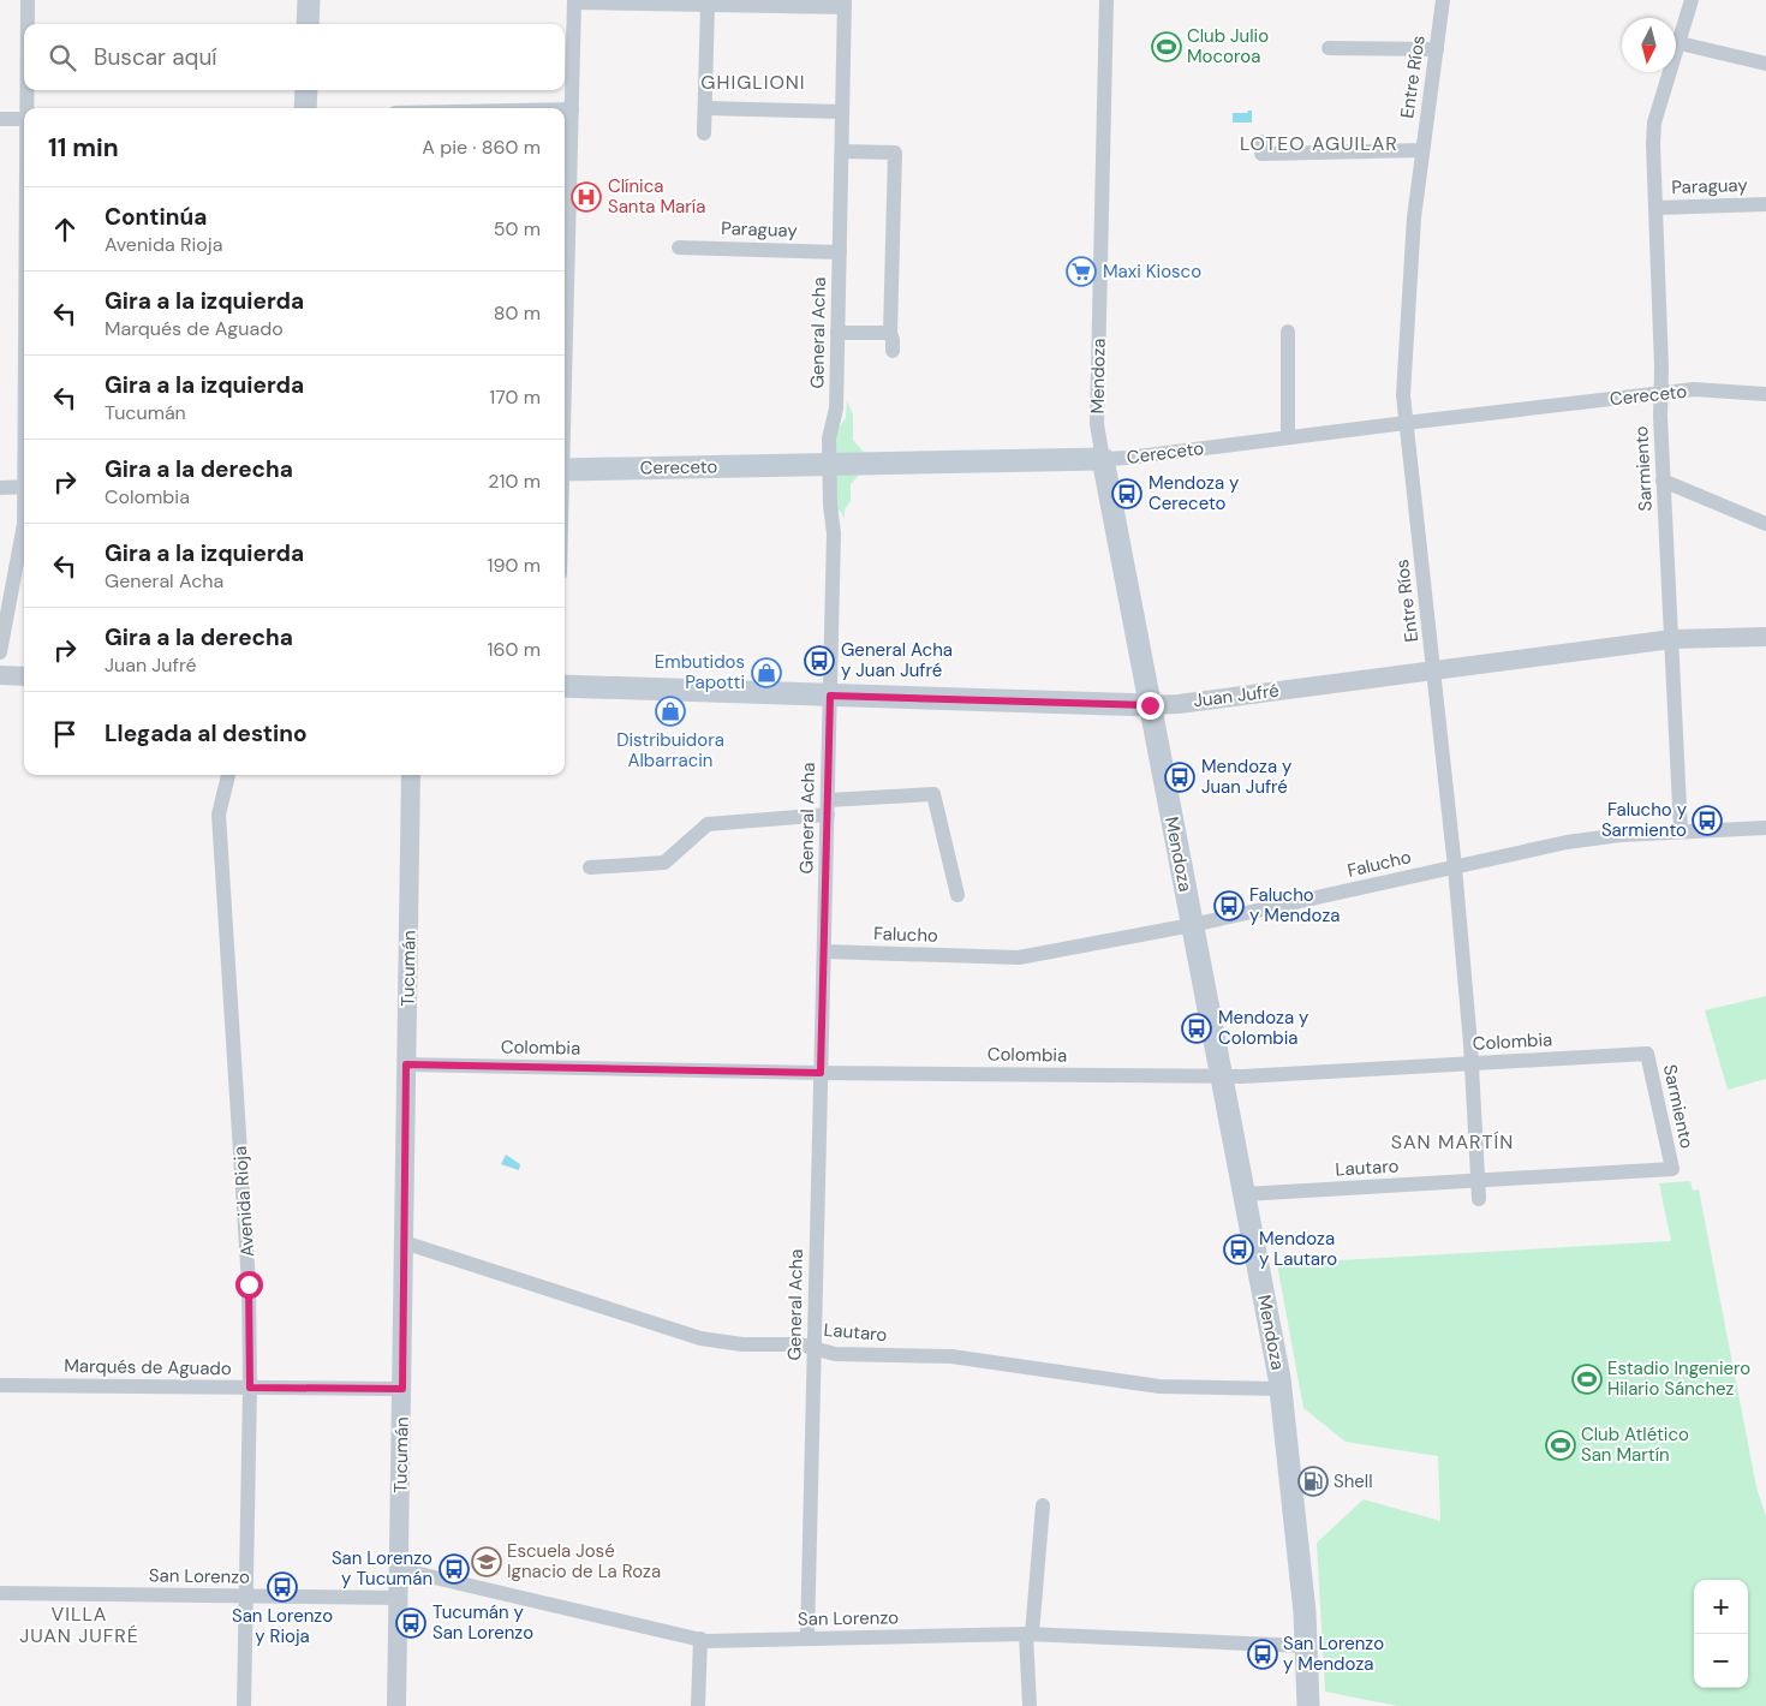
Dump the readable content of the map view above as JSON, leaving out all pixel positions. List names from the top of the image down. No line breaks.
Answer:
{"streets":{"main road":["Mendoza","Cereceto","Juan Jufré"],"street":["Entre Ríos","Paraguay","General Acha","Sarmiento","Falucho","Tucumán","Colombia","Lautaro","Avenida Rioja","Marqués de Aguado","San Lorenzo"]},"crossings":[["Entre Ríos","Cereceto"],["Entre Ríos","Juan Jufré"],["Entre Ríos","Falucho"],["Entre Ríos","Colombia"],["Entre Ríos","Lautaro"],["Paraguay","General Acha"],["Paraguay","Sarmiento"],["General Acha","Cereceto"],["General Acha","Juan Jufré"],["General Acha","Falucho"],["General Acha","Colombia"],["General Acha","Lautaro"],["General Acha","San Lorenzo"],["Mendoza","Cereceto"],["Mendoza","Juan Jufré"],["Mendoza","Falucho"],["Mendoza","Colombia"],["Mendoza","Lautaro"],["Mendoza","San Lorenzo"],["Cereceto","Sarmiento"],["Sarmiento","Juan Jufré"],["Sarmiento","Falucho"],["Sarmiento","Colombia"],["Sarmiento","Lautaro"],["Tucumán","Colombia"],["Tucumán","Lautaro"],["Tucumán","Marqués de Aguado"],["Tucumán","San Lorenzo"],["Avenida Rioja","Marqués de Aguado"],["Avenida Rioja","San Lorenzo"]],"districts":["GHIGLIONI","LOTEO AGUILAR","SAN MARTÍN","VILLA JUAN JUFRÉ"],"places":{"sports":["Club Julio Mocoroa","Estadio Ingeniero Hilario Sánchez","Club Atlético San Martín"],"hospital":["Clínica Santa María"],"supermarket":["Maxi Kiosco"],"bus stop":["Mendoza y Cereceto","General Acha y Juan Jufré","Mendoza y Juan Jufré","Falucho y Sarmiento","Falucho y Mendoza","Mendoza y Colombia","Mendoza y Lautaro","San Lorenzo y Tucumán","San Lorenzo y Rioja","Tucumán y San Lorenzo","San Lorenzo y Mendoza"],"shop":["Embutidos Papotti","Distribuidora Albarracin"],"fuel station":["Shell"],"school or university":["Escuela José Ignacio de La Roza"]},"north":"bottom","page":{"search":"Buscar aquí","heading":["11 min","A pie · 860 m"],"list":[["Continúa","Avenida Rioja","50 m"],["Gira a la izquierda","Marqués de Aguado","80 m"],["Gira a la izquierda","Tucumán","170 m"],["Gira a la derecha","Colombia","210 m"],["Gira a la izquierda","General Acha","190 m"],["Gira a la derecha","Juan Jufré","160 m"],"Llegada al destino"],"map_buttons":["+","−"]}}
